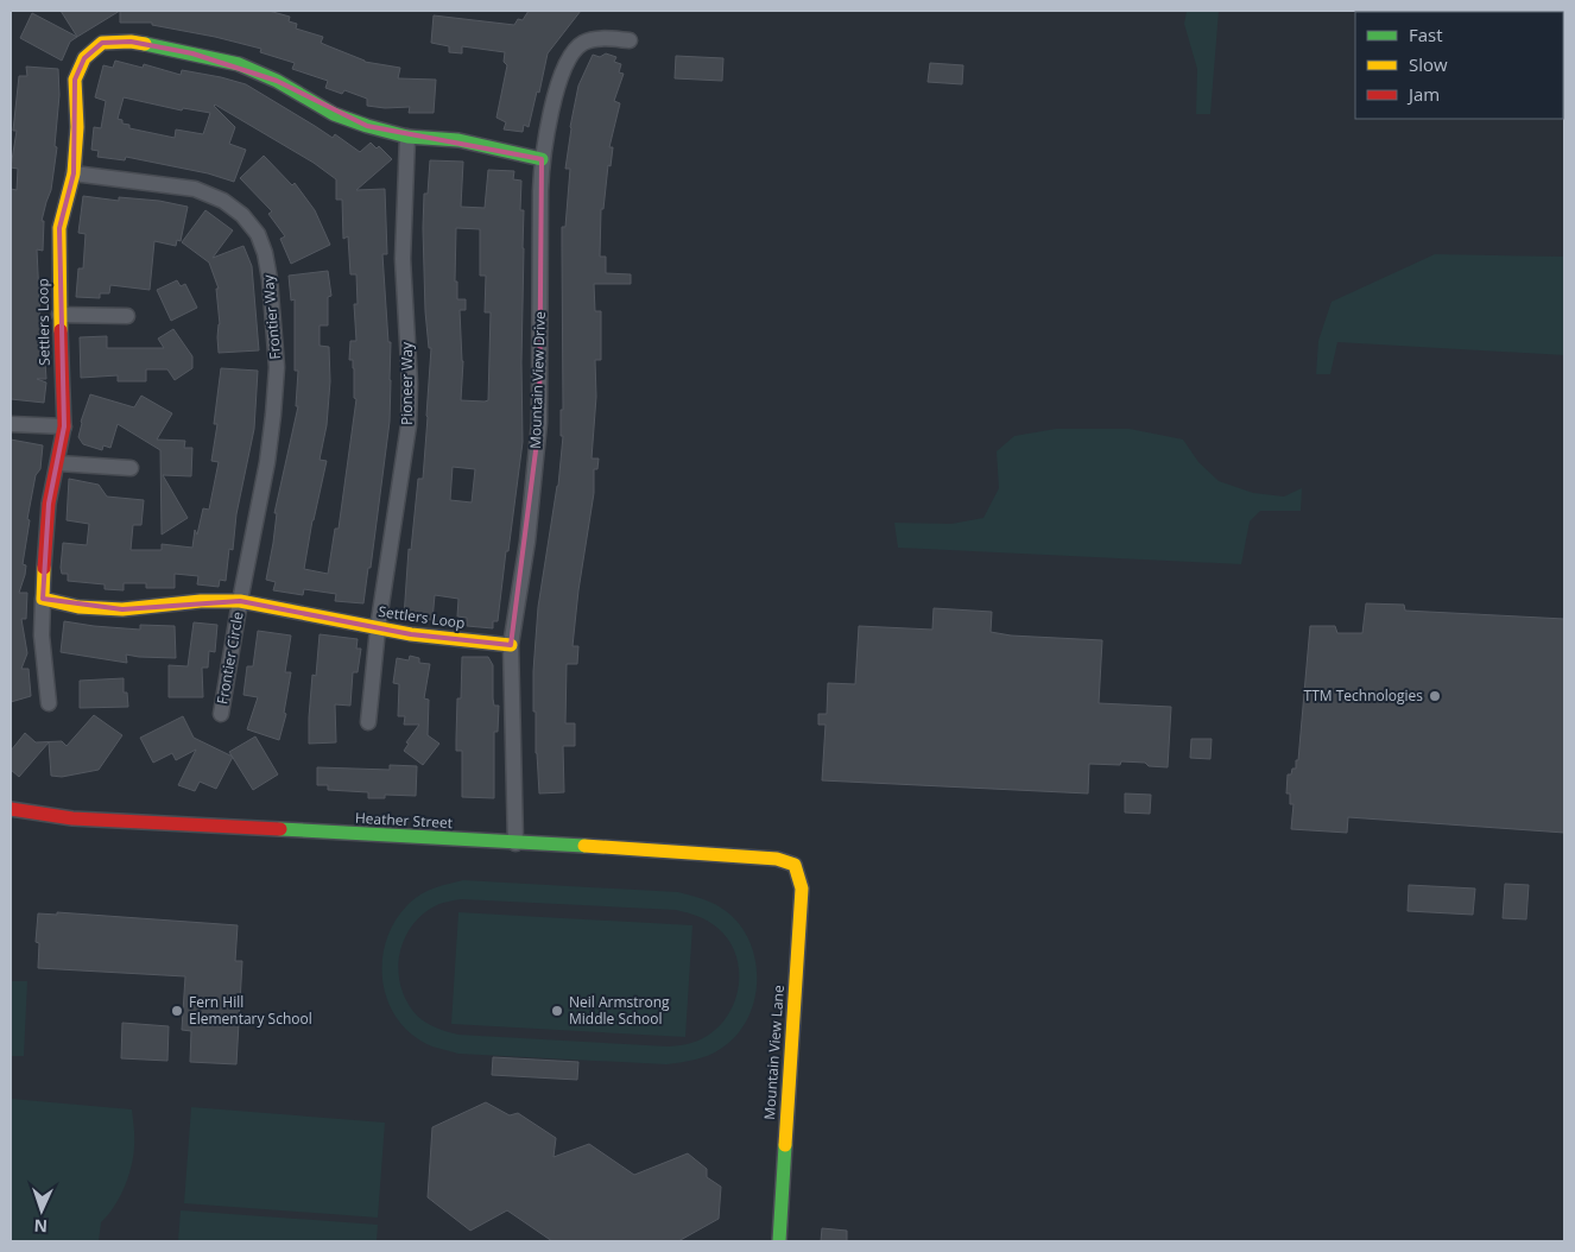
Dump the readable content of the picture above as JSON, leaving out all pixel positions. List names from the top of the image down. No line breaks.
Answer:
{"streets":{"street":["Frontier Way","Settlers Loop","Mountain View Drive","Pioneer Way","Frontier Circle","Heather Street","Mountain View Lane"]},"crossings":[["Frontier Way","Settlers Loop"],["Frontier Way","Frontier Circle"],["Settlers Loop","Mountain View Drive"],["Settlers Loop","Pioneer Way"],["Settlers Loop","Frontier Circle"],["Mountain View Drive","Heather Street"],["Heather Street","Mountain View Lane"]],"places":["TTM Technologies","Fern Hill Elementary School","Neil Armstrong Middle School"],"legend":["Fast","Slow","Jam"],"north":"bottom"}
